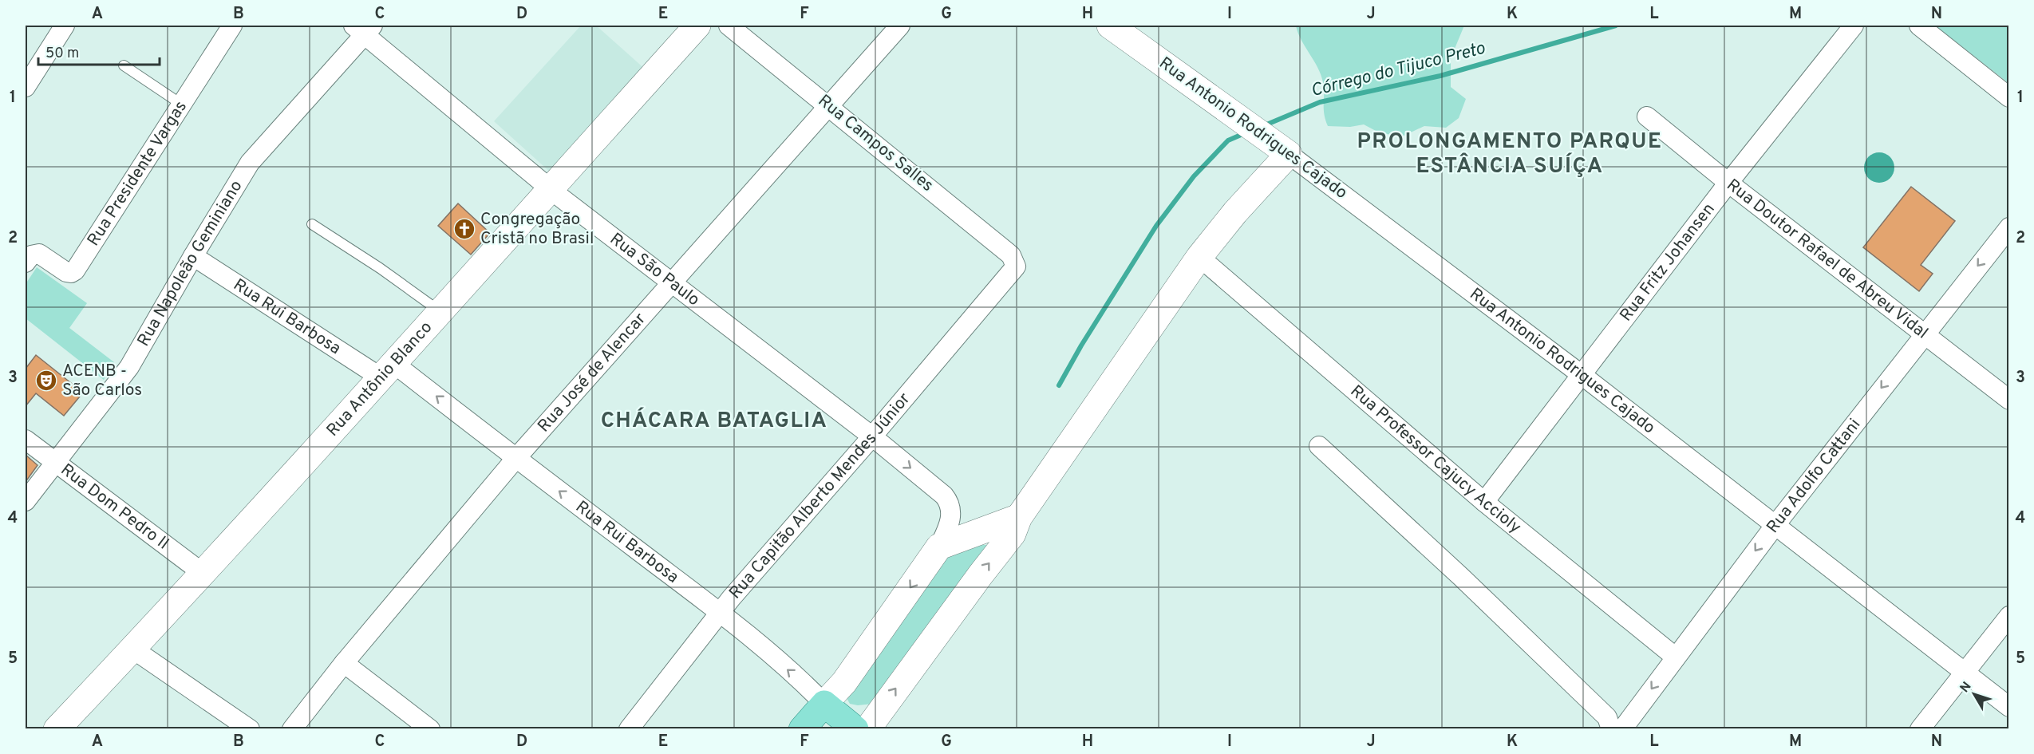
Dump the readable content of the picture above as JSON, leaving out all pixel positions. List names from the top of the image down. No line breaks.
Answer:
{"streets":{"main road":["Rua Rui Barbosa"],"street":["Rua Antonio Rodrigues Cajado","Rua Campos Salles","Rua Presidente Vargas","Rua Doutor Rafael de Abreu Vidal","Rua Fritz Johansen","Rua Napoleão Geminiano","Rua São Paulo","Rua José de Alencar","Rua Antônio Blanco","Rua Professor Cajucy Accioly","Rua Adolfo Cattani","Rua Capitão Alberto Mendes Júnior","Rua Dom Pedro II"]},"crossings":[["Rua Antonio Rodrigues Cajado","Rua Fritz Johansen"],["Rua Antonio Rodrigues Cajado","Rua Adolfo Cattani"],["Rua Campos Salles","Rua José de Alencar"],["Rua Campos Salles","Rua Capitão Alberto Mendes Júnior"],["Rua Doutor Rafael de Abreu Vidal","Rua Fritz Johansen"],["Rua Doutor Rafael de Abreu Vidal","Rua Adolfo Cattani"],["Rua Fritz Johansen","Rua Professor Cajucy Accioly"],["Rua Napoleão Geminiano","Rua São Paulo"],["Rua Napoleão Geminiano","Rua Rui Barbosa"],["Rua Napoleão Geminiano","Rua Dom Pedro II"],["Rua São Paulo","Rua José de Alencar"],["Rua São Paulo","Rua Antônio Blanco"],["Rua São Paulo","Rua Capitão Alberto Mendes Júnior"],["Rua Rui Barbosa","Rua José de Alencar"],["Rua Rui Barbosa","Rua Antônio Blanco"],["Rua Rui Barbosa","Rua Capitão Alberto Mendes Júnior"],["Rua Antônio Blanco","Rua Dom Pedro II"],["Rua Professor Cajucy Accioly","Rua Adolfo Cattani"]],"one_way":["Rua Rui Barbosa","Rua Adolfo Cattani"],"districts":["PROLONGAMENTO PARQUE ESTÂNCIA SUÍÇA","CHÁCARA BATAGLIA"],"water":["Córrego do Tijuco Preto"],"places":{"church":["Congregação Cristã no Brasil"],"theatre":["ACENB - São Carlos"]},"scale_bar":"50 m","north":"top left","grid":{"columns":["A","B","C","D","E","F","G","H","I","J","K","L","M","N"],"rows":["1","2","3","4","5"]}}
